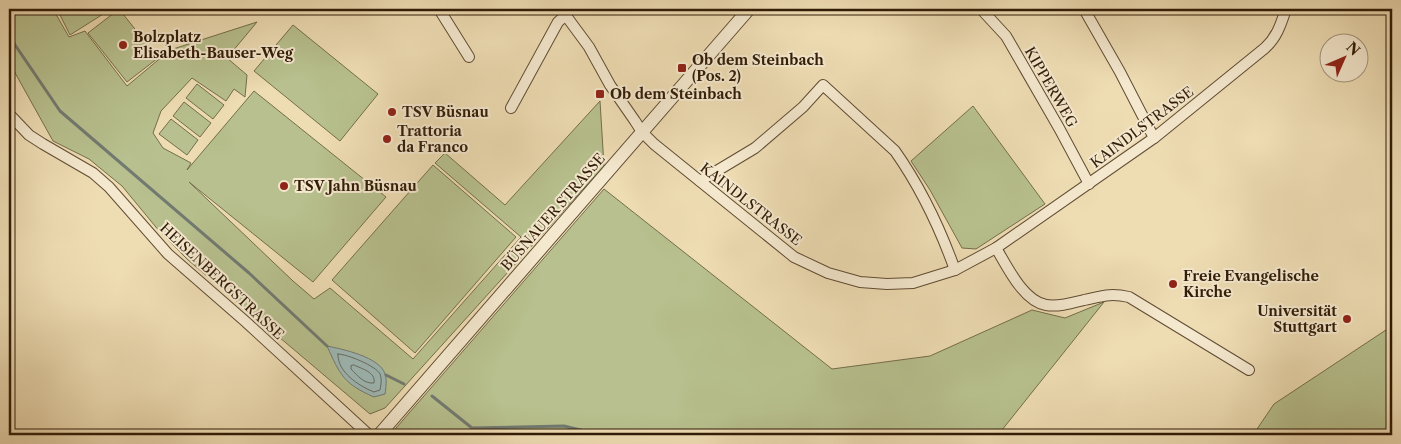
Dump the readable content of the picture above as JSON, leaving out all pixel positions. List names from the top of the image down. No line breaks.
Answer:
{"streets":{"street":["KIPPERWEG","KAINDLSTRASSE","BÜSNAUER STRASSE","HEISENBERGSTRASSE"]},"crossings":[["KIPPERWEG","KAINDLSTRASSE"],["KAINDLSTRASSE","BÜSNAUER STRASSE"]],"places":{"other":["Bolzplatz Elisabeth-Bauser-Weg","TSV Büsnau","Trattoria da Franco","TSV Jahn Büsnau","Freie Evangelische Kirche","Universität Stuttgart"],"transit":["Ob dem Steinbach (Pos. 2)","Ob dem Steinbach"]},"north":"top right"}
